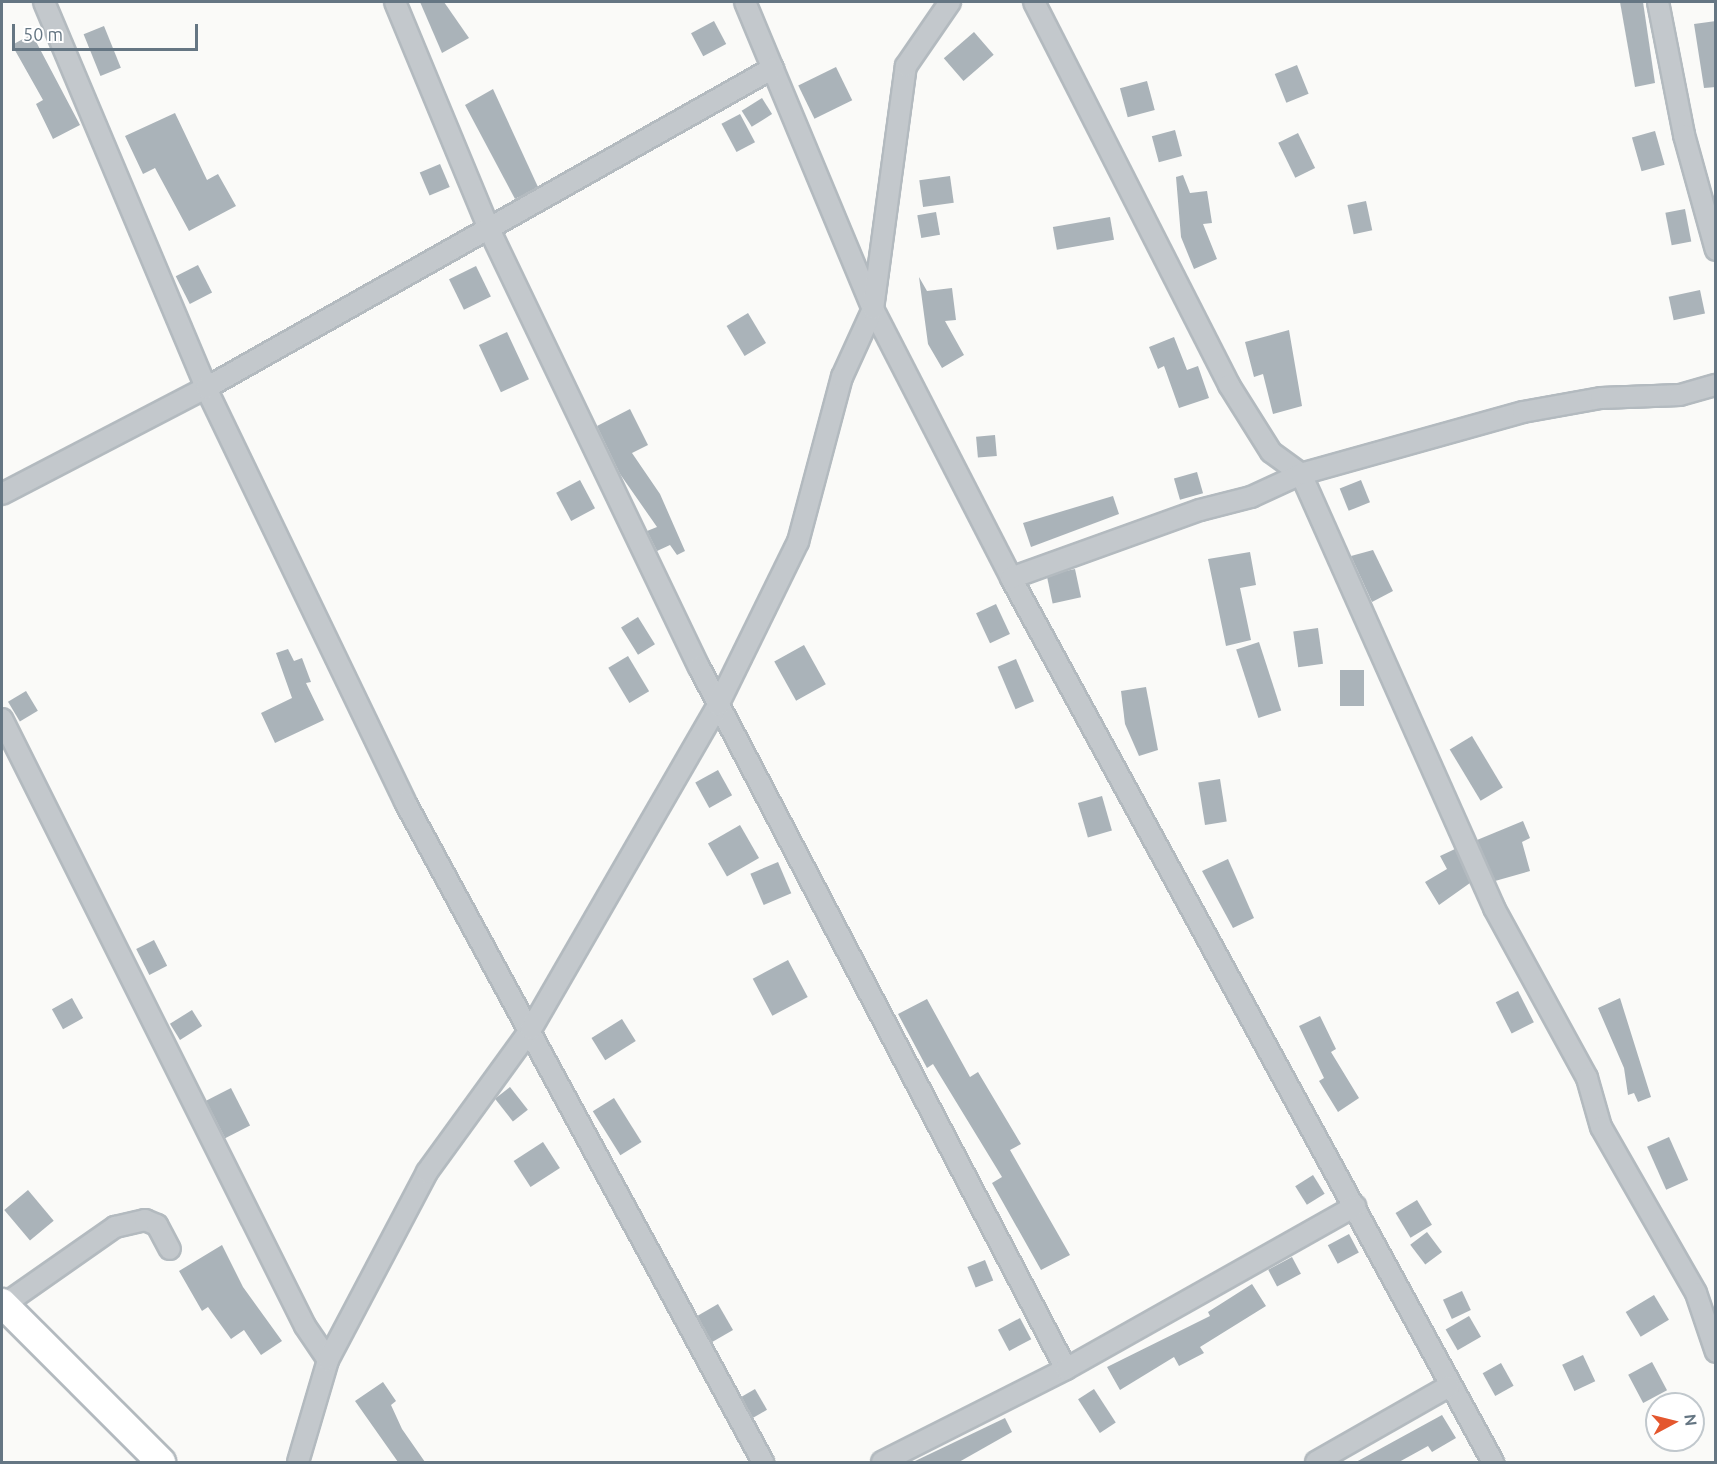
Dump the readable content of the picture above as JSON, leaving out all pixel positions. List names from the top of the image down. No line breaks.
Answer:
{"scale_bar":"50 m","north":"right"}
